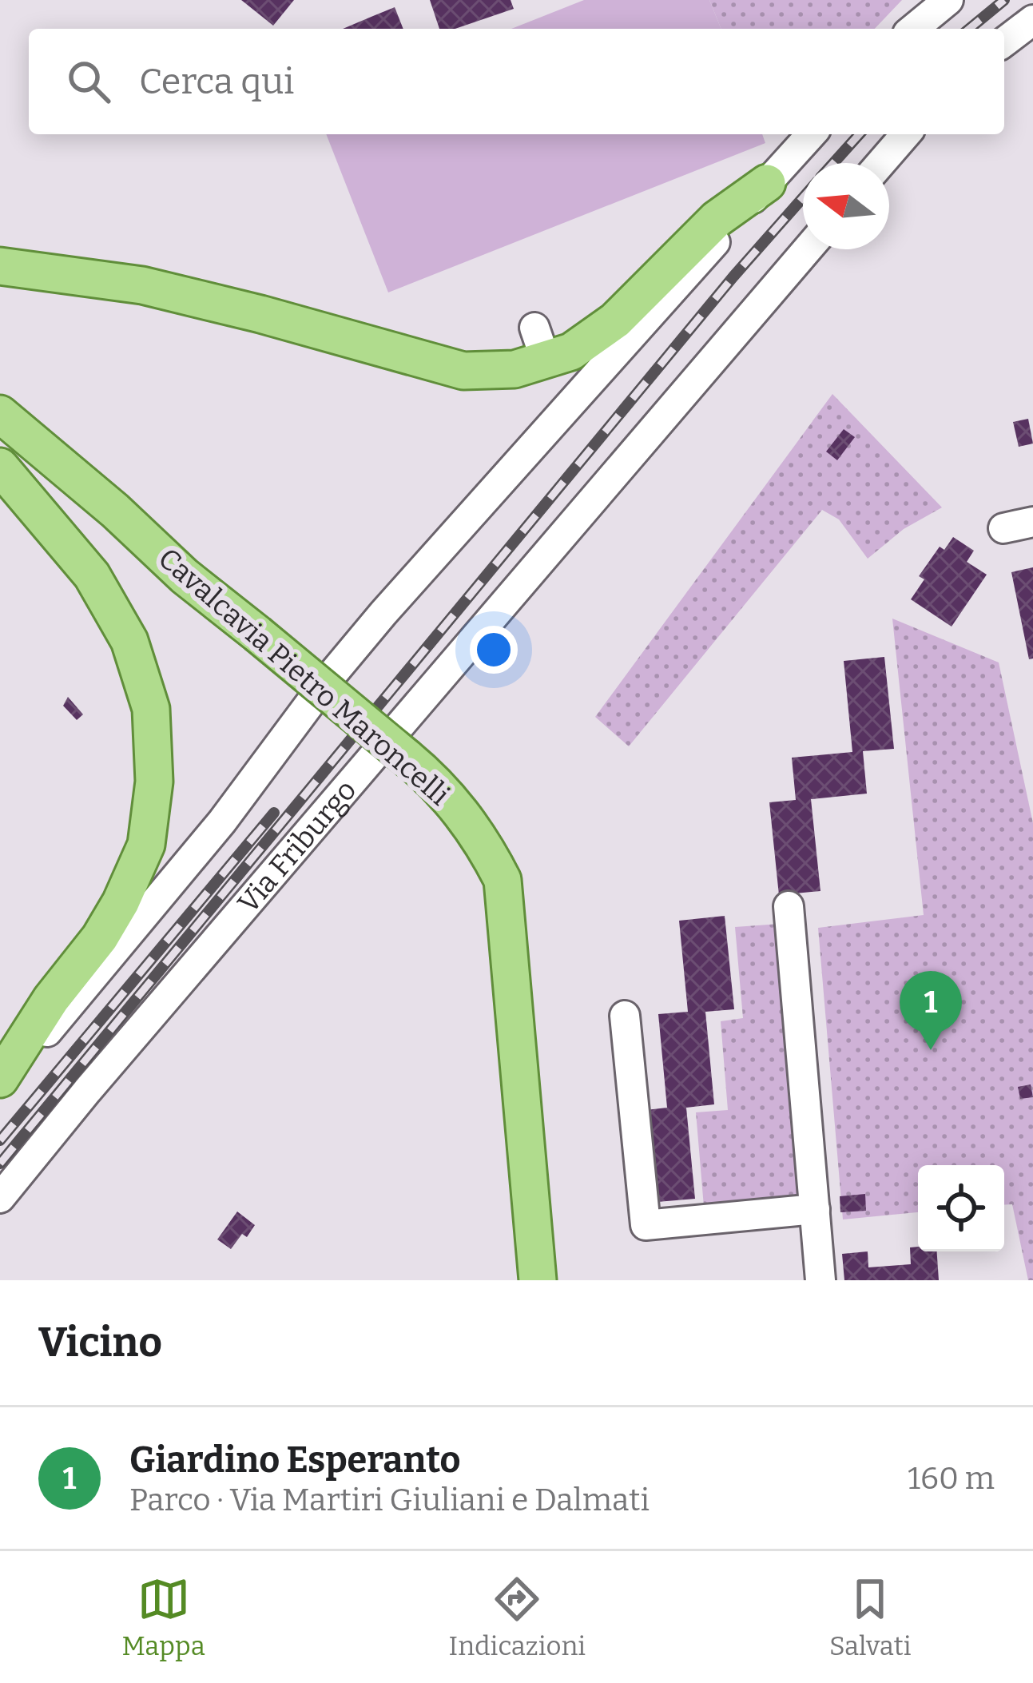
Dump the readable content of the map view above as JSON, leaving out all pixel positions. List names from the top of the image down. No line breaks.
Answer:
{"streets":{"main road":["Cavalcavia Pietro Maroncelli"],"street":["Via Friburgo"]},"north":"left","page":{"search":"Cerca qui","pins":"1","heading":"Vicino","list":[{"mark":"1","name":"Giardino Esperanto","note":"Parco · Via Martiri Giuliani e Dalmati","value":"160 m"}],"nav":["Mappa","Indicazioni","Salvati"]}}
